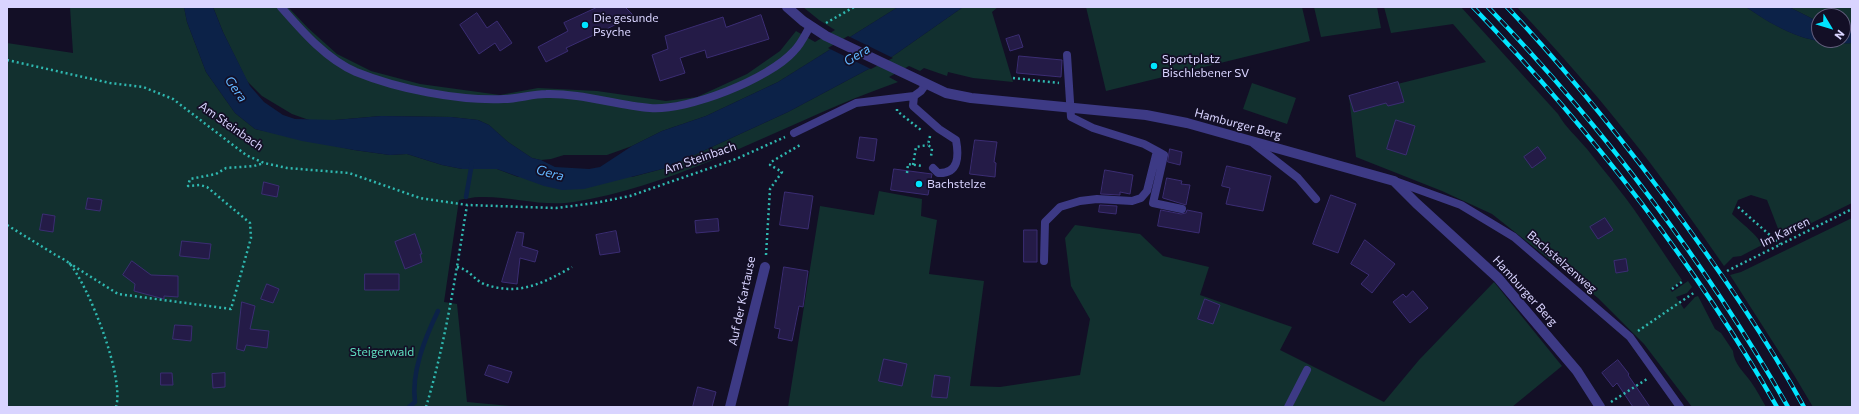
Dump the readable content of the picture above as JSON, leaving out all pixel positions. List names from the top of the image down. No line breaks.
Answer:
{"streets":{"street":["Hamburger Berg","Auf der Kartause"],"lane":["Bachstelzenweg"],"path":["Am Steinbach","Im Karren"]},"crossings":[["Hamburger Berg","Bachstelzenweg"],["Am Steinbach","Auf der Kartause"]],"water":["Gera"],"parks":["Steigerwald"],"places":["Die gesunde Psyche","Sportplatz Bischlebener SV","Bachstelze"],"north":"bottom right"}
